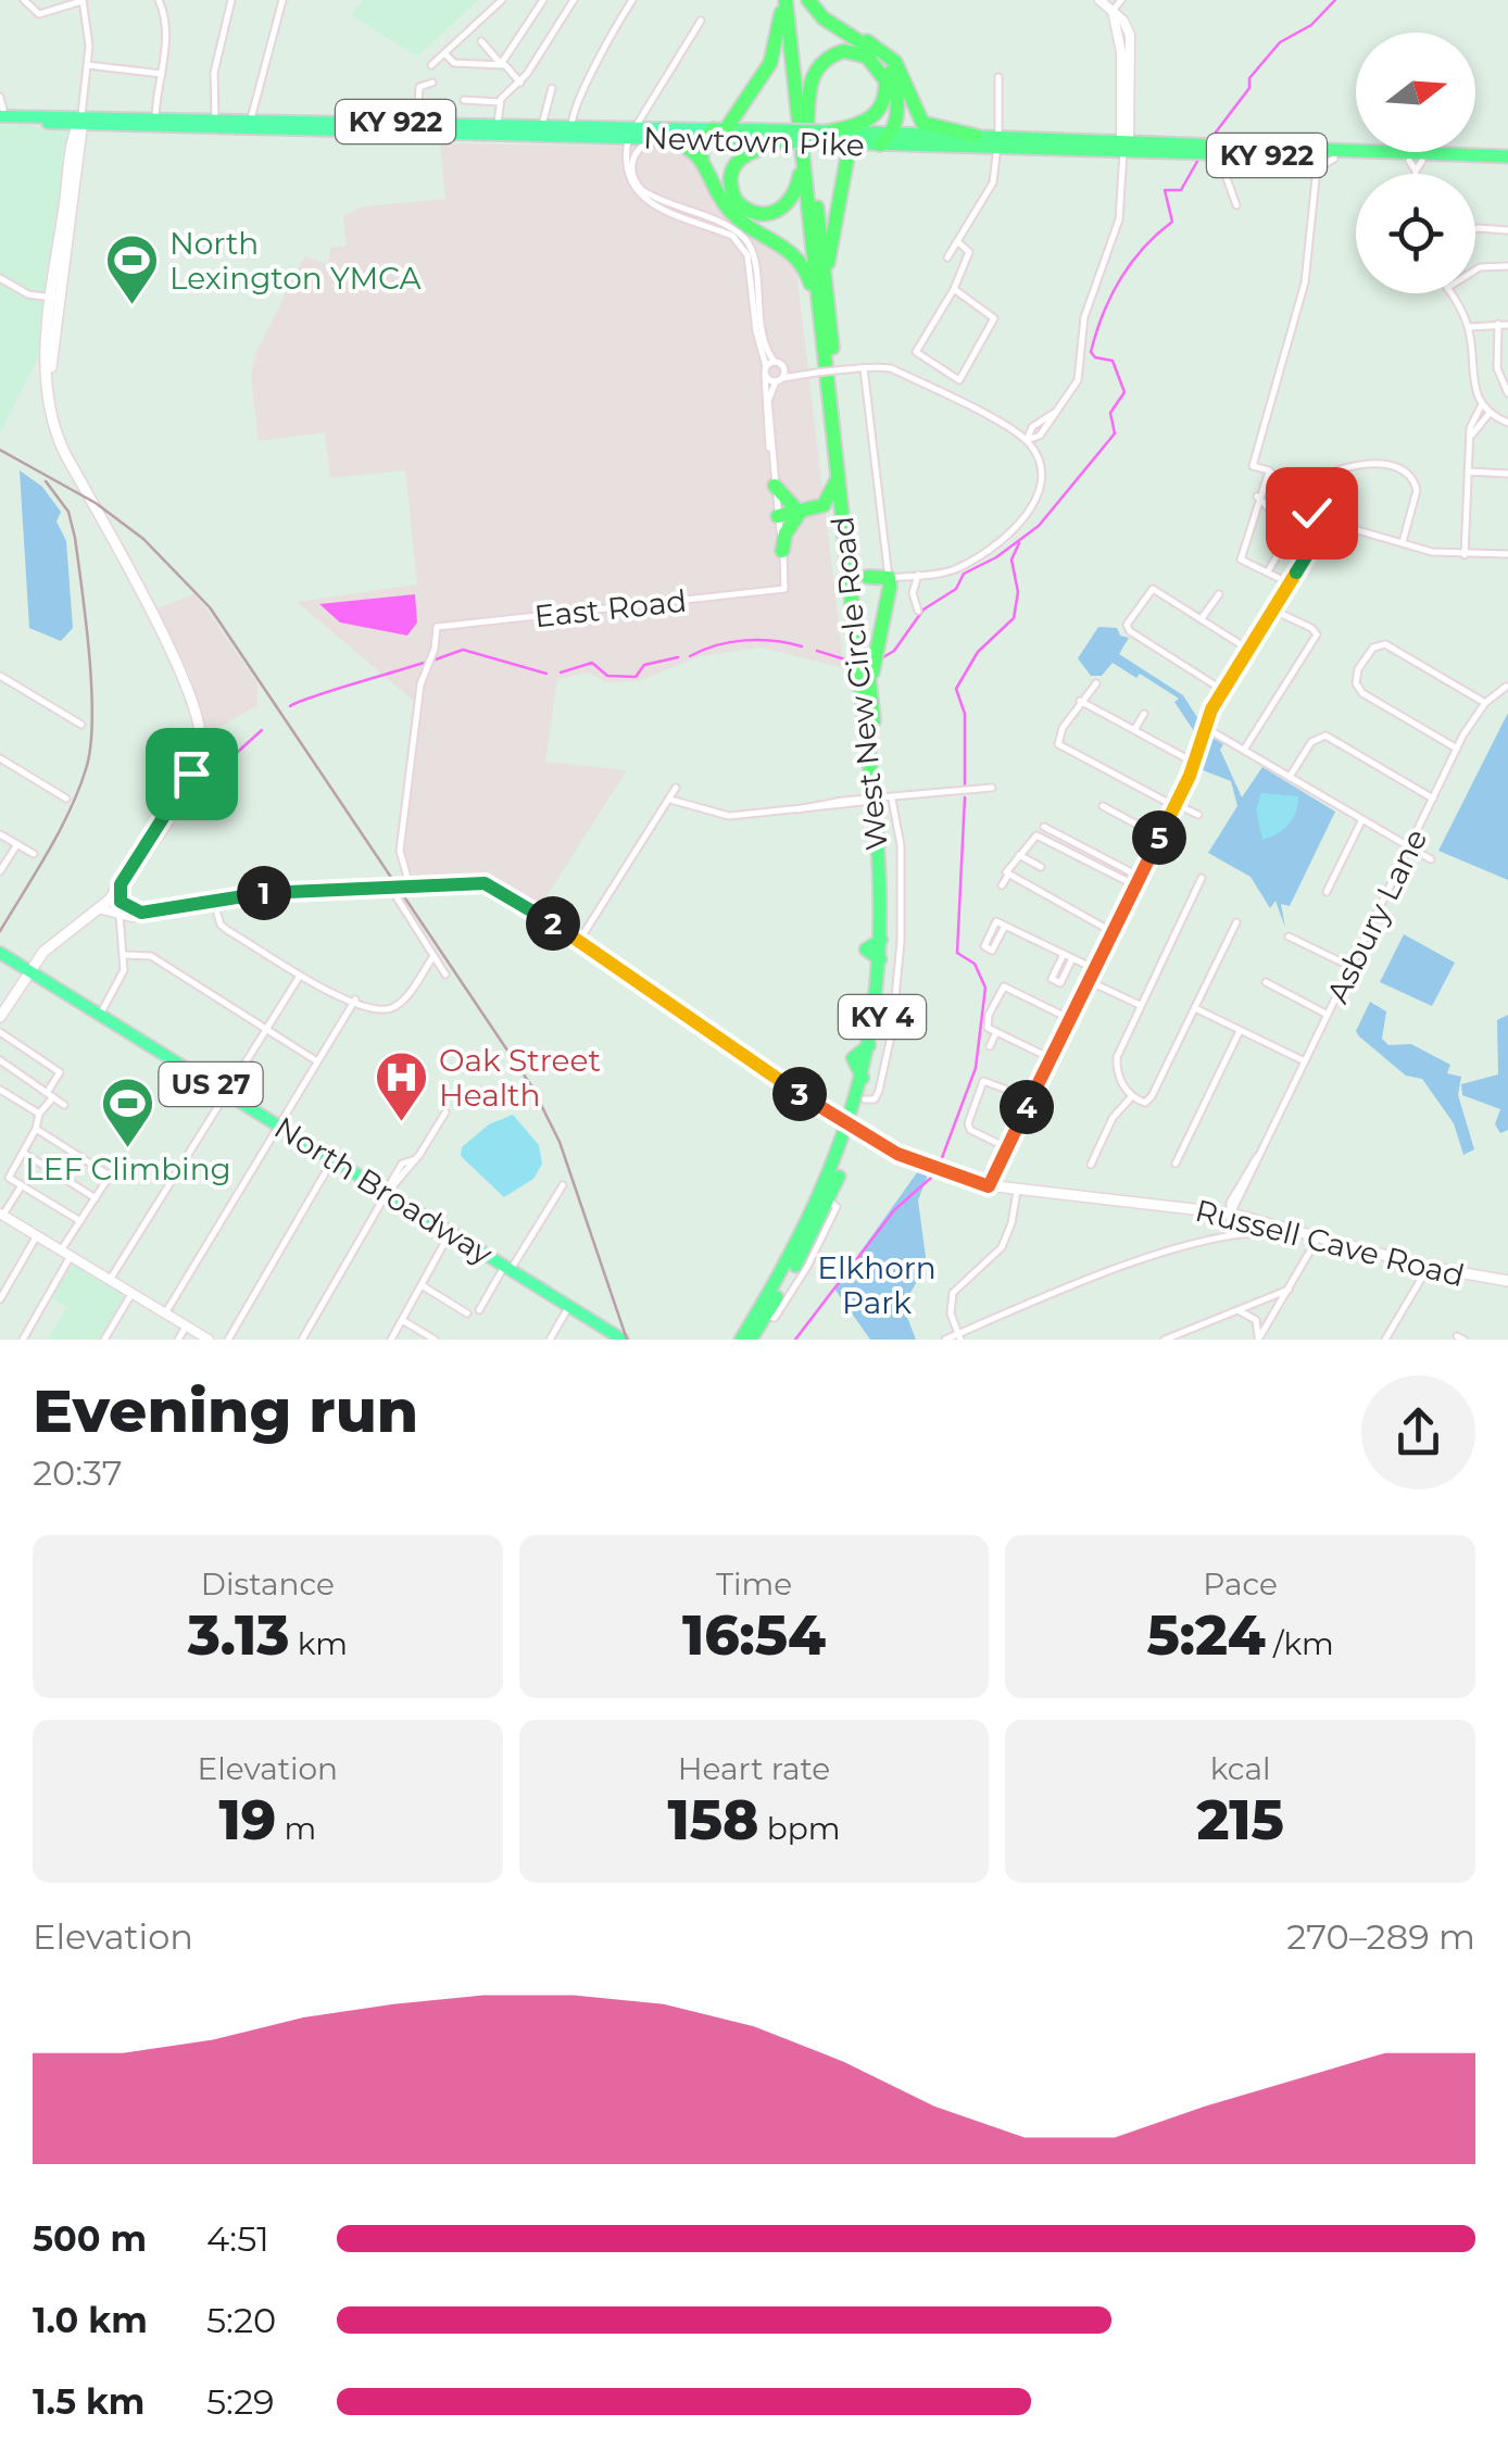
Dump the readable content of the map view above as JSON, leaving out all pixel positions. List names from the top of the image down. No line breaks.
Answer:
{"streets":{"highway":["KY 922","Newtown Pike","West New Circle Road","KY 4"],"main road":["US 27","North Broadway","Russell Cave Road"],"street":["East Road","Asbury Lane"]},"crossings":[["East Road","Russell Cave Road"],["West New Circle Road","Russell Cave Road"],["Asbury Lane","Russell Cave Road"]],"parks":["Elkhorn Park"],"places":{"sports":["North Lexington YMCA","LEF Climbing"],"hospital":["Oak Street Health"]},"north":"right","page":{"pins":["5","1","2","3","4"],"heading":["Evening run","20:37"],"stats":[["Distance","3.13 km"],["Time","16:54"],["Pace","5:24 /km"],["Elevation","19 m"],["Heart rate","158 bpm"],["kcal","215"]],"chart":["Elevation","270–289 m"],"list":[{"name":"500 m","note":"4:51"},{"name":"1.0 km","note":"5:20"},{"name":"1.5 km","note":"5:29"}]}}
